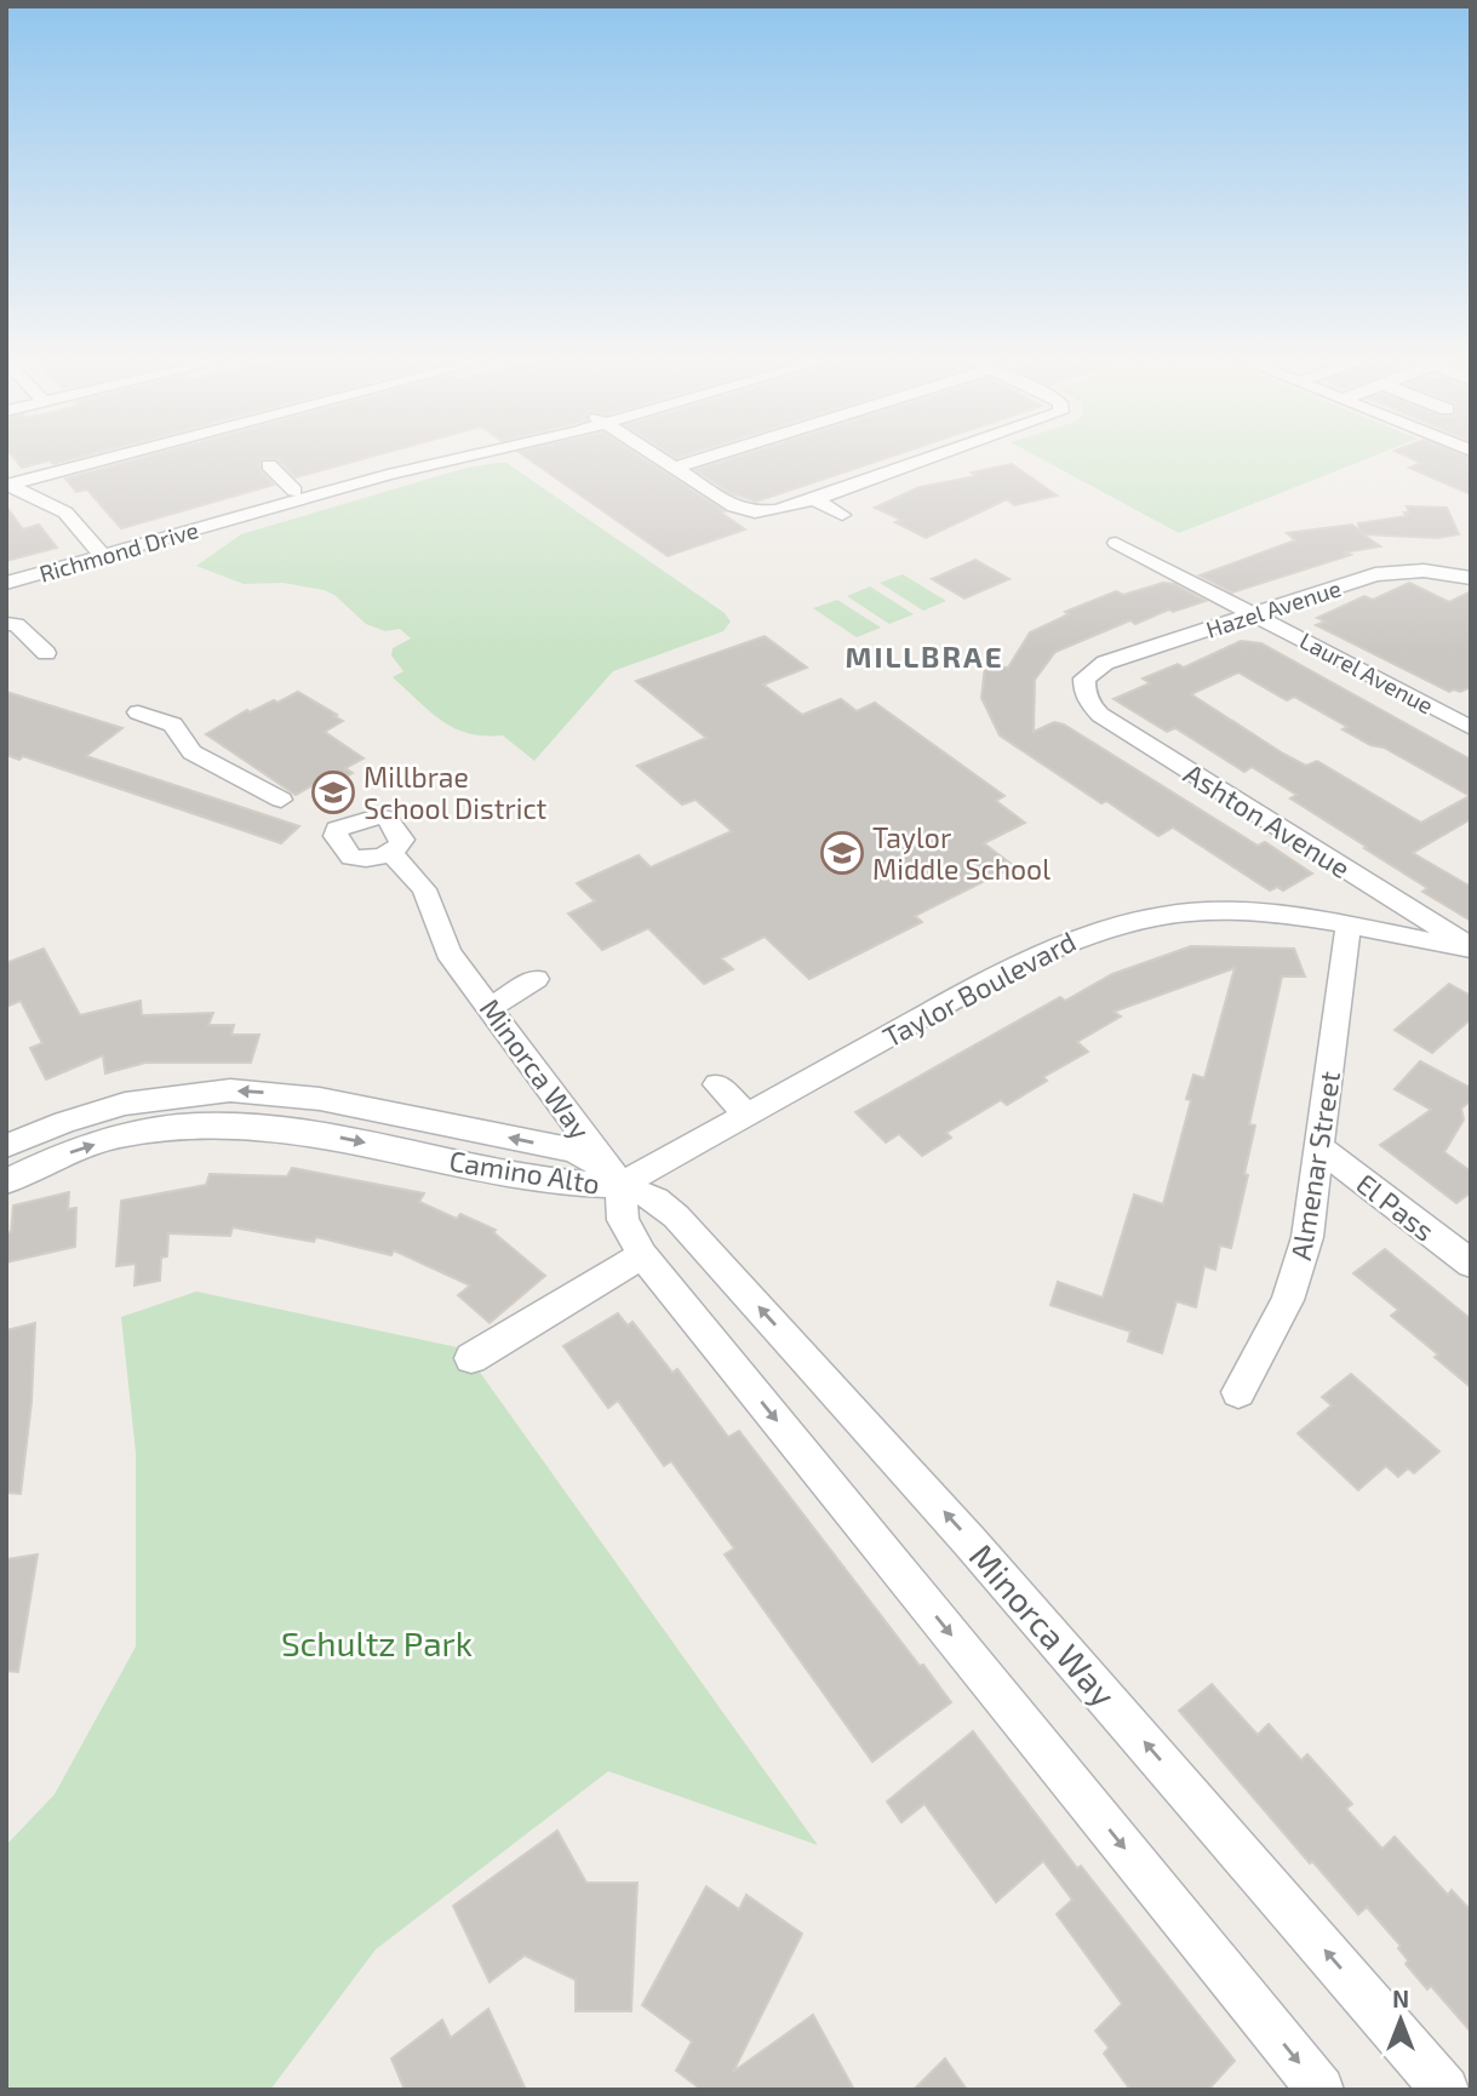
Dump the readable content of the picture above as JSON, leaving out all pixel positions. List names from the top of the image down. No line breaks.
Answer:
{"streets":{"street":["Richmond Drive","Hazel Avenue","Laurel Avenue","Ashton Avenue","Taylor Boulevard","Minorca Way","Almenar Street","Camino Alto","El Pass"]},"crossings":[["Hazel Avenue","Laurel Avenue"],["Hazel Avenue","Ashton Avenue"],["Ashton Avenue","Taylor Boulevard"],["Taylor Boulevard","Minorca Way"],["Taylor Boulevard","Almenar Street"],["Taylor Boulevard","Camino Alto"],["Minorca Way","Camino Alto"],["Almenar Street","El Pass"]],"districts":["MILLBRAE"],"parks":["Schultz Park"],"places":{"school or university":["Millbrae School District","Taylor Middle School"]},"north":"top"}
